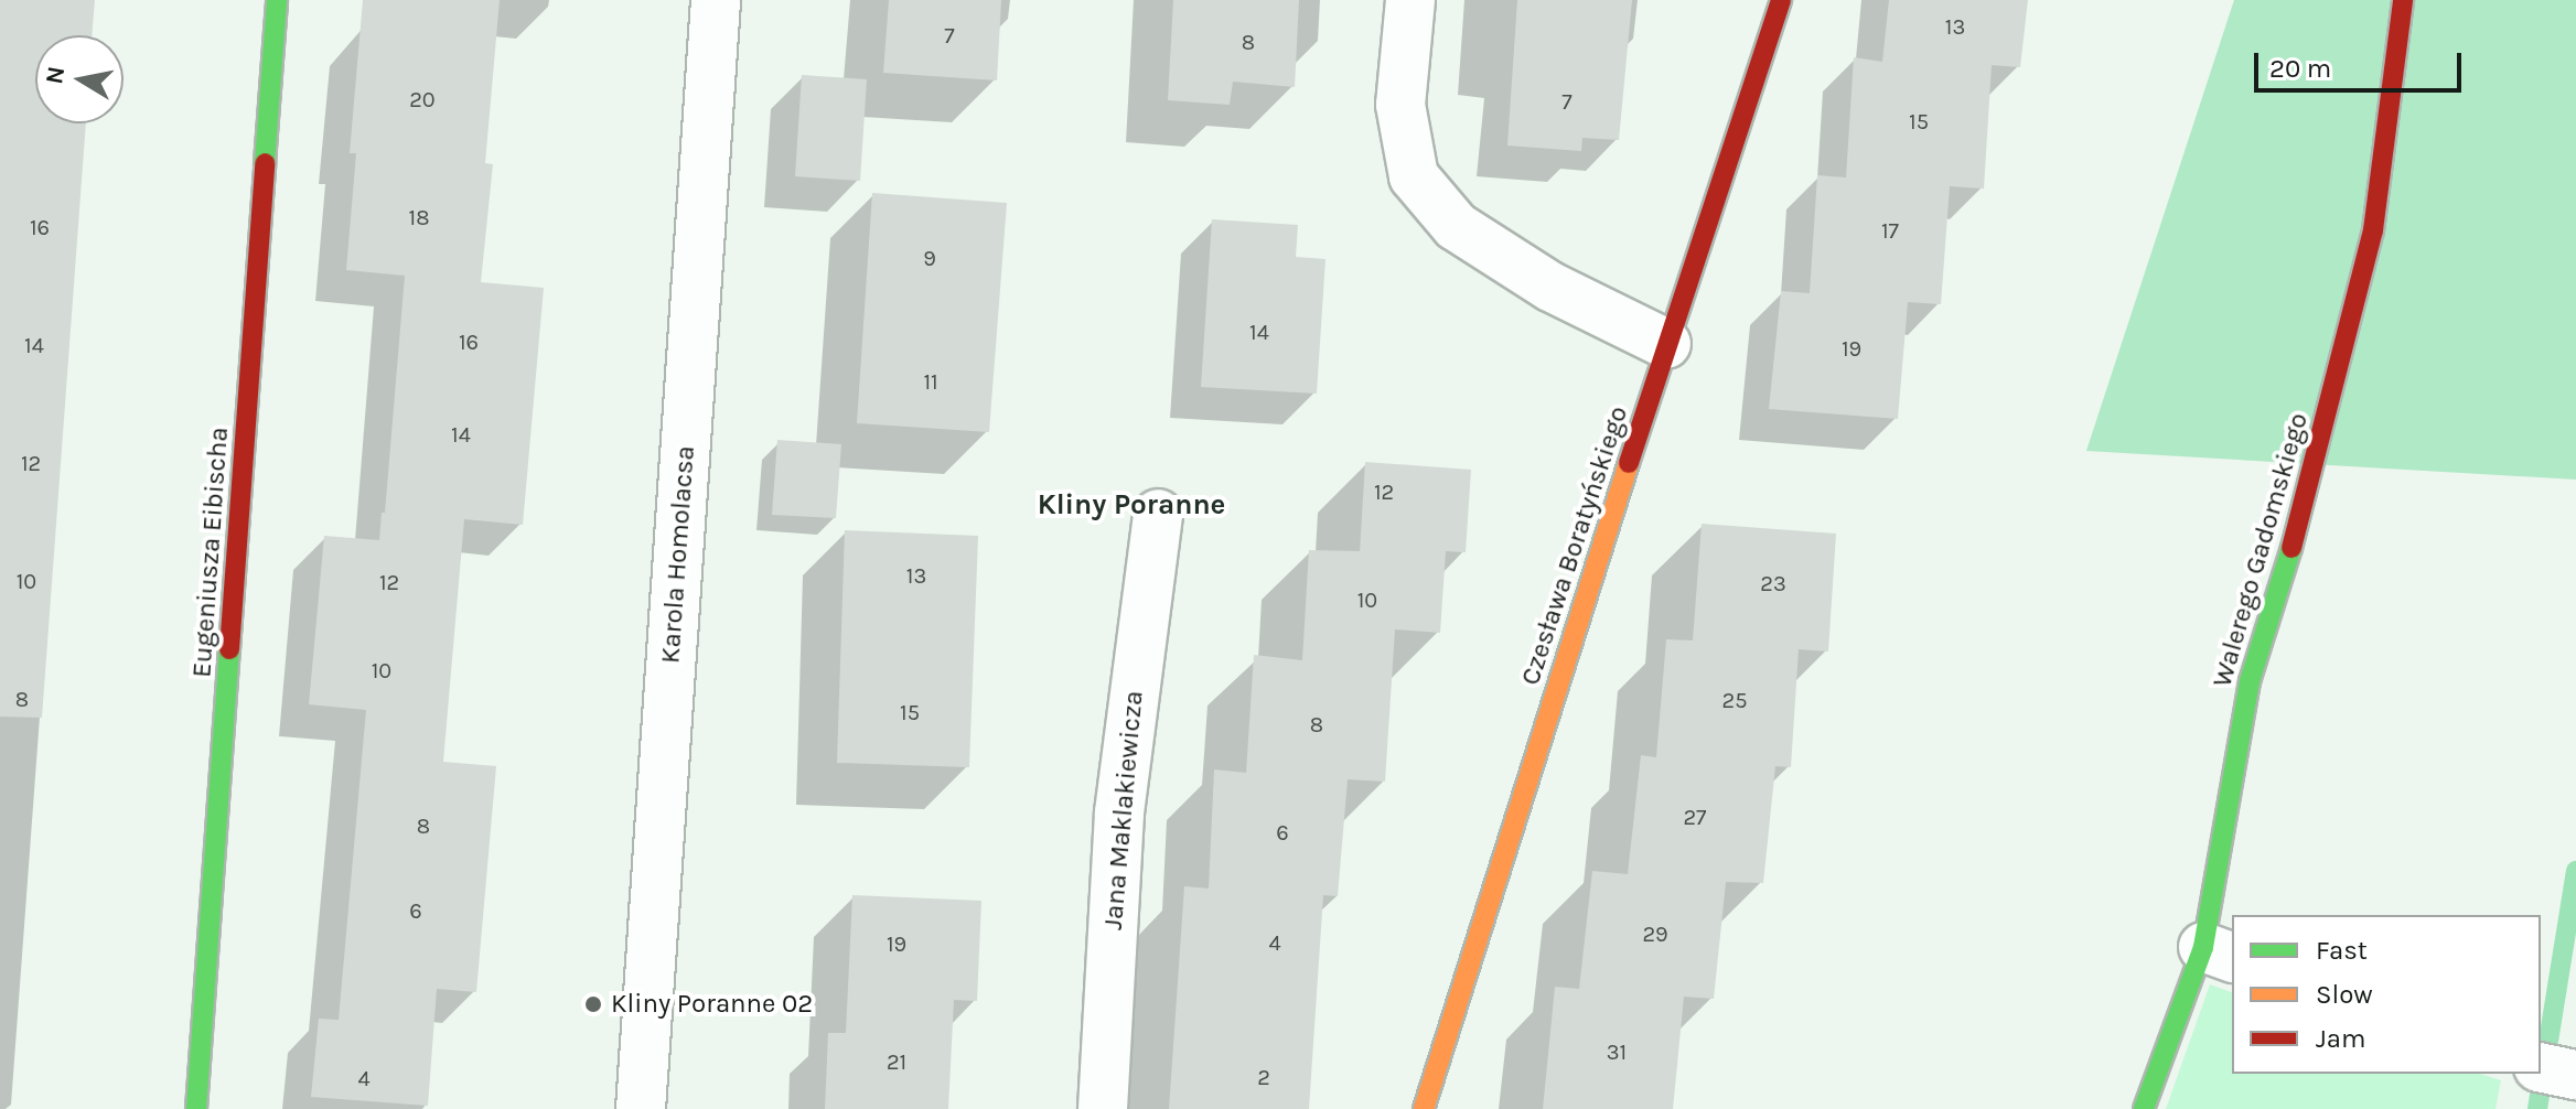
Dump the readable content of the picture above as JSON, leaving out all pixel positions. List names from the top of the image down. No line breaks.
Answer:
{"streets":{"street":["Czesława Boratyńskiego","Walerego Gadomskiego","Eugeniusza Eibischa","Karola Homolacsa","Jana Maklakiewicza"]},"districts":["Kliny Poranne"],"places":["Kliny Poranne 02"],"house_numbers":["13","7","8","20","7","15","18","16","17","9","14","16","14","19","11","14","12","12","13","10","12","23","10","10","8","25","15","8","27","8","6","6","29","4","19","31","21","2","4"],"legend":["Fast","Slow","Jam"],"scale_bar":"20 m","north":"left"}
